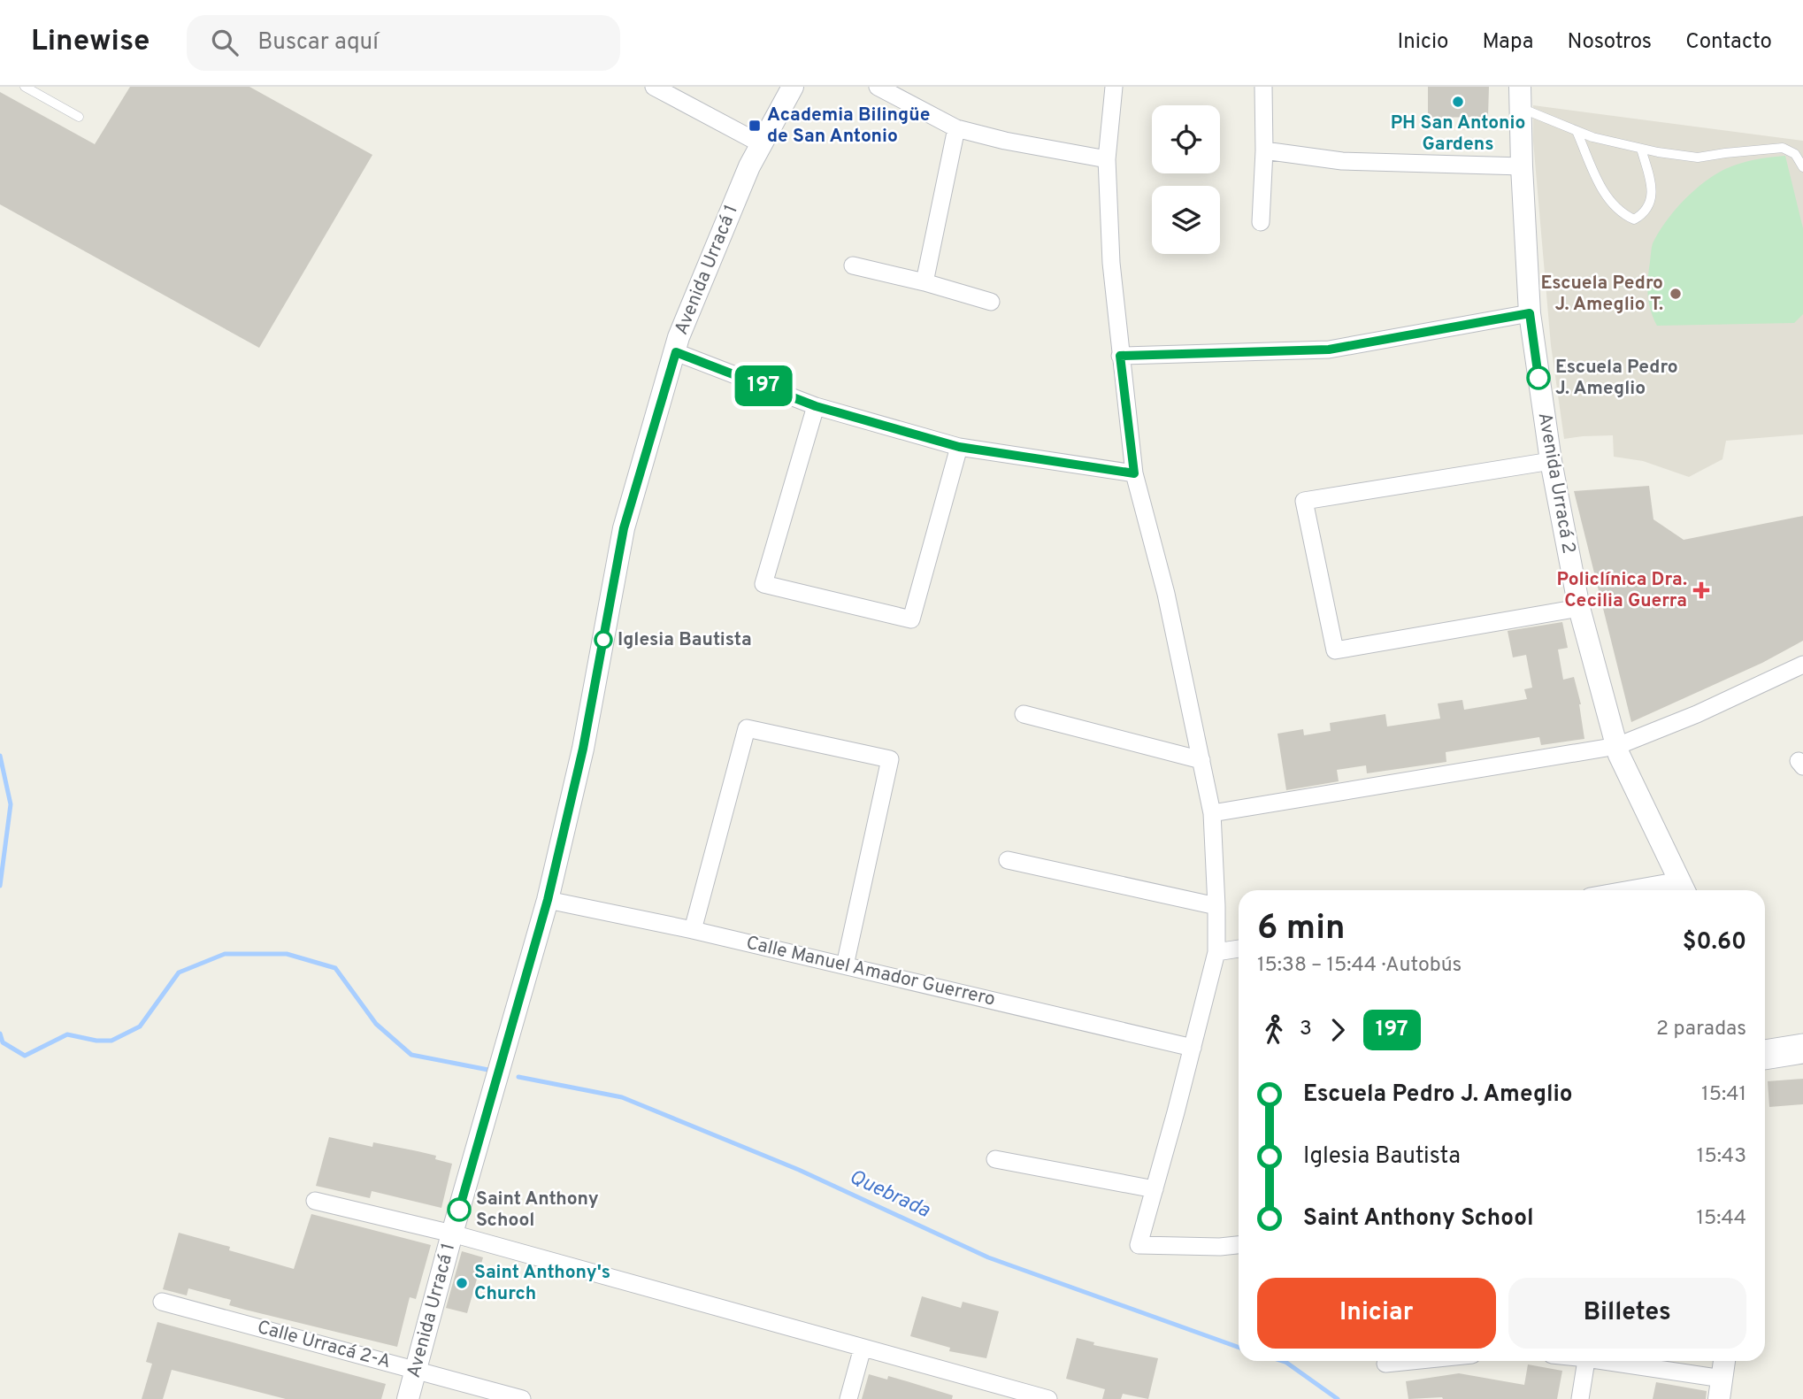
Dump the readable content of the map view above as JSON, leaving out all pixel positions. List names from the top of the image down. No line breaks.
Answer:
{"streets":{"street":["Avenida Urracá 1","Avenida Urracá 2","Calle Manuel Amador Guerrero","Calle Urracá 2-A"]},"crossings":[["Avenida Urracá 1","Calle Manuel Amador Guerrero"],["Avenida Urracá 1","Calle Urracá 2-A"]],"water":["Quebrada"],"places":{"other":["PH San Antonio Gardens","Escuela Pedro J. Ameglio T.","Escuela Pedro J. Ameglio","Iglesia Bautista","Saint Anthony School","Saint Anthony's Church"],"transit":["Academia Bilingüe de San Antonio"],"health":["Policlínica Dra. Cecilia Guerra"]},"lines":["bus line 197"],"page":{"header":"Linewise","search":"Buscar aquí","nav":["Inicio","Mapa","Nosotros","Contacto"],"on_map":"197","heading":["6 min","15:38 – 15:44 · Autobús","$0.60"],"legs":["3","197","2 paradas"],"list":[{"name":"Escuela Pedro J. Ameglio","value":"15:41"},{"name":"Iglesia Bautista","value":"15:43"},{"name":"Saint Anthony School","value":"15:44"}],"buttons":["Iniciar","Billetes"]}}
